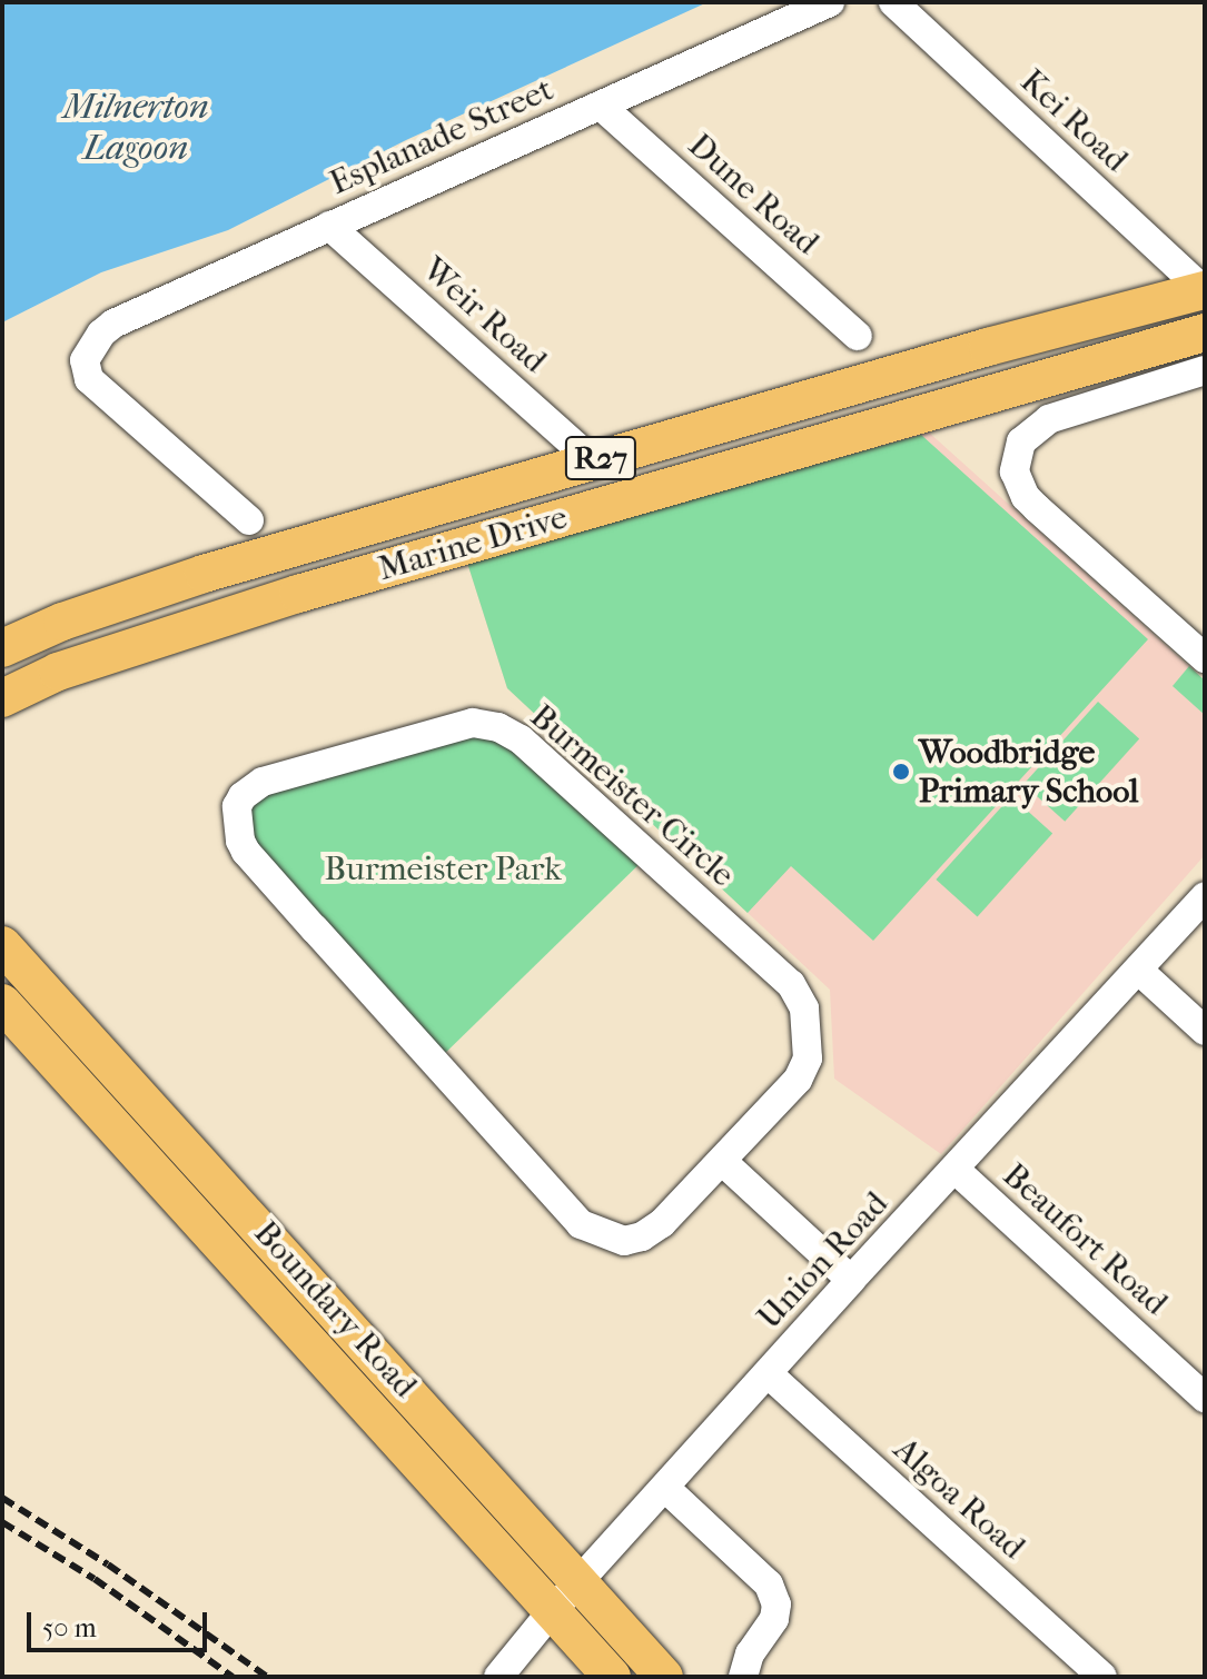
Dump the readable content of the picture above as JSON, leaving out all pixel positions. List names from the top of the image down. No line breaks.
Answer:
{"streets":{"main road":["R27","Marine Drive","Boundary Road"],"street":["Kei Road","Esplanade Street","Dune Road","Weir Road","Burmeister Circle","Beaufort Road","Union Road","Algoa Road"]},"crossings":[["Kei Road","Marine Drive"],["Esplanade Street","Dune Road"],["Esplanade Street","Weir Road"],["Weir Road","Marine Drive"],["Beaufort Road","Union Road"],["Union Road","Boundary Road"],["Union Road","Algoa Road"]],"water":["Milnerton Lagoon"],"parks":["Burmeister Park"],"places":["Woodbridge Primary School"],"scale_bar":"50 m"}
